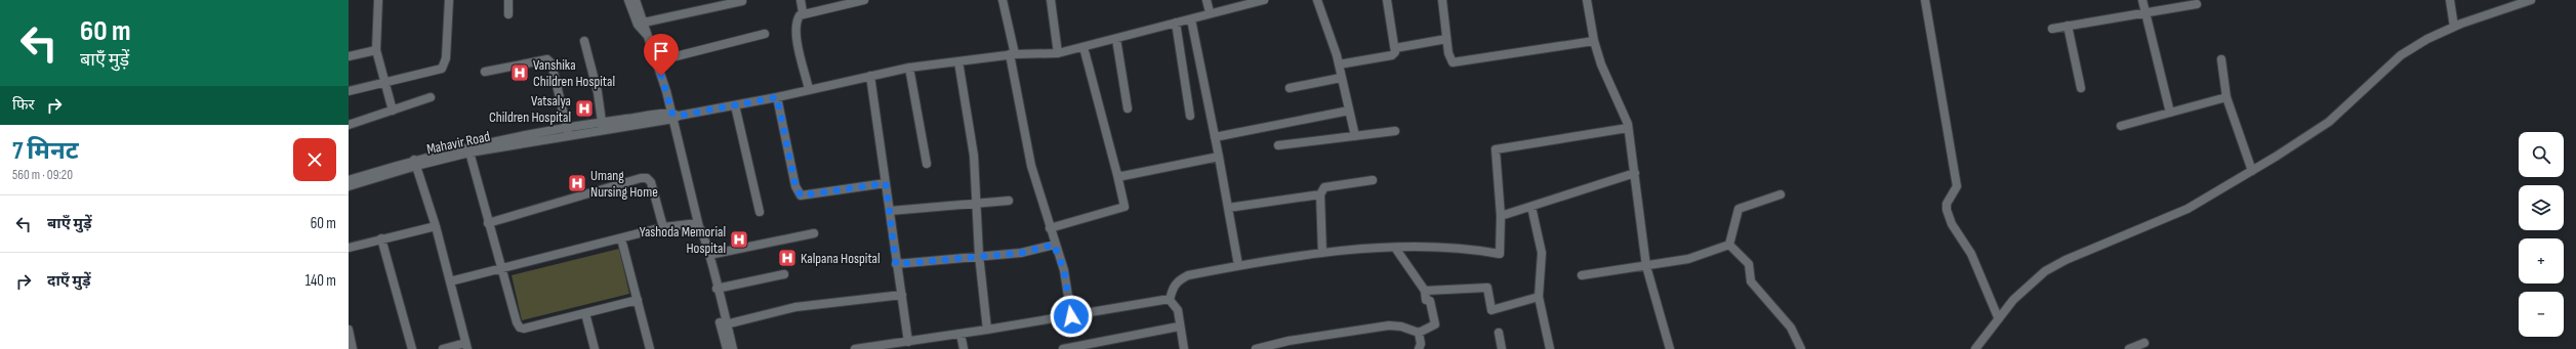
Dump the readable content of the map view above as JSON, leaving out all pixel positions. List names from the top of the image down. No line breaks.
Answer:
{"streets":{"street":["Mahavir Road"]},"places":{"hospital":["Vanshika Children Hospital","Vatsalya Children Hospital","Umang Nursing Home","Yashoda Memorial Hospital","Kalpana Hospital"]},"page":{"turn":["60 m","बाएँ मुड़ें"],"then":"फिर","heading":["7 मिनट","560 m · 09:20"],"map_buttons":["+","−"],"list":[{"name":"बाएँ मुड़ें","value":"60 m"},{"name":"दाएँ मुड़ें","value":"140 m"}]}}
